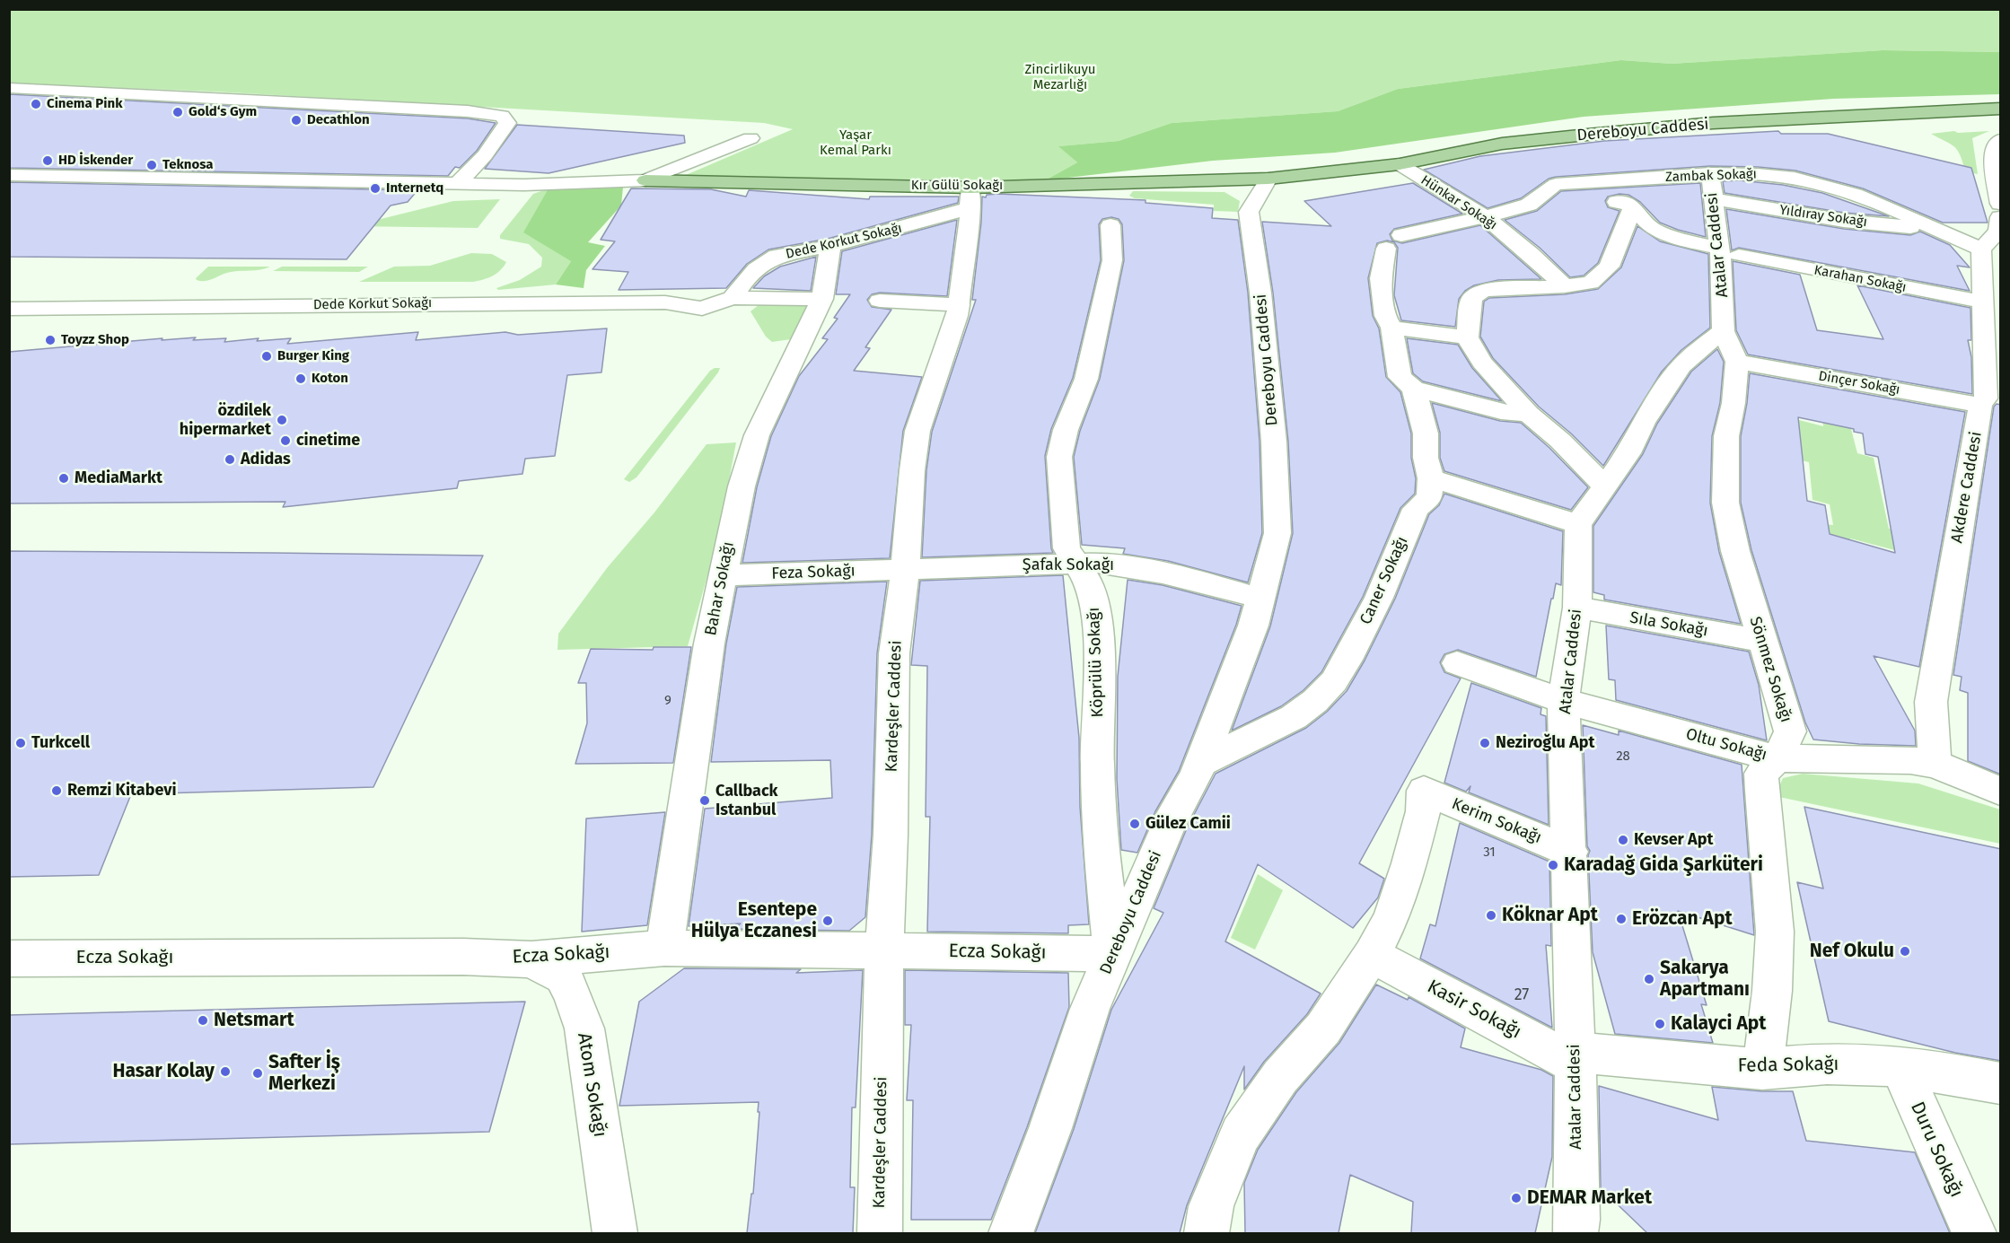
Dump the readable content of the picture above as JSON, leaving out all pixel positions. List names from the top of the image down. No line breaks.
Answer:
{"streets":{"main road":["Dereboyu Caddesi","Kır Gülü Sokağı"],"street":["Zambak Sokağı","Hünkar Sokağı","Yıldıray Sokağı","Dede Korkut Sokağı","Atalar Caddesi","Karahan Sokağı","Dinçer Sokağı","Akdere Caddesi","Şafak Sokağı","Feza Sokağı","Caner Sokağı","Bahar Sokağı","Sıla Sokağı","Köprülü Sokağı","Sönmez Sokağı","Kardeşler Caddesi","Oltu Sokağı","Kerim Sokağı","Ecza Sokağı","Kasir Sokağı","Feda Sokağı","Atom Sokağı","Duru Sokağı"]},"crossings":[["Dereboyu Caddesi","Kır Gülü Sokağı"],["Dereboyu Caddesi","Hünkar Sokağı"],["Dereboyu Caddesi","Şafak Sokağı"],["Dereboyu Caddesi","Caner Sokağı"],["Dereboyu Caddesi","Köprülü Sokağı"],["Dereboyu Caddesi","Ecza Sokağı"],["Zambak Sokağı","Yıldıray Sokağı"],["Zambak Sokağı","Atalar Caddesi"],["Zambak Sokağı","Akdere Caddesi"],["Kır Gülü Sokağı","Dede Korkut Sokağı"],["Kır Gülü Sokağı","Kardeşler Caddesi"],["Yıldıray Sokağı","Atalar Caddesi"],["Dede Korkut Sokağı","Bahar Sokağı"],["Dede Korkut Sokağı","Kardeşler Caddesi"],["Atalar Caddesi","Sıla Sokağı"],["Atalar Caddesi","Sönmez Sokağı"],["Atalar Caddesi","Oltu Sokağı"],["Atalar Caddesi","Kerim Sokağı"],["Atalar Caddesi","Kasir Sokağı"],["Atalar Caddesi","Feda Sokağı"],["Karahan Sokağı","Akdere Caddesi"],["Dinçer Sokağı","Akdere Caddesi"],["Dinçer Sokağı","Sönmez Sokağı"],["Akdere Caddesi","Oltu Sokağı"],["Şafak Sokağı","Feza Sokağı"],["Şafak Sokağı","Köprülü Sokağı"],["Şafak Sokağı","Kardeşler Caddesi"],["Feza Sokağı","Bahar Sokağı"],["Feza Sokağı","Kardeşler Caddesi"],["Bahar Sokağı","Ecza Sokağı"],["Sıla Sokağı","Sönmez Sokağı"],["Köprülü Sokağı","Ecza Sokağı"],["Sönmez Sokağı","Oltu Sokağı"],["Sönmez Sokağı","Feda Sokağı"],["Kardeşler Caddesi","Ecza Sokağı"],["Kerim Sokağı","Kasir Sokağı"],["Ecza Sokağı","Atom Sokağı"],["Kasir Sokağı","Feda Sokağı"],["Feda Sokağı","Duru Sokağı"]],"parks":["Zincirlikuyu Mezarlığı","Yaşar Kemal Parkı"],"places":["Cinema Pink","Gold‘s Gym","Decathlon","HD İskender","Teknosa","Internetq","Toyzz Shop","Burger King","Koton","özdilek hipermarket","cinetime","Adidas","MediaMarkt","Turkcell","Neziroğlu Apt","Remzi Kitabevi","Callback Istanbul","Gülez Camii","Kevser Apt","Karadağ Gida Şarküteri","Köknar Apt","Erözcan Apt","Esentepe Hülya Eczanesi","Nef Okulu","Sakarya Apartmanı","Netsmart","Kalayci Apt","Hasar Kolay","Safter İş Merkezi","DEMAR Market"],"house_numbers":["9","28","31","27"]}
